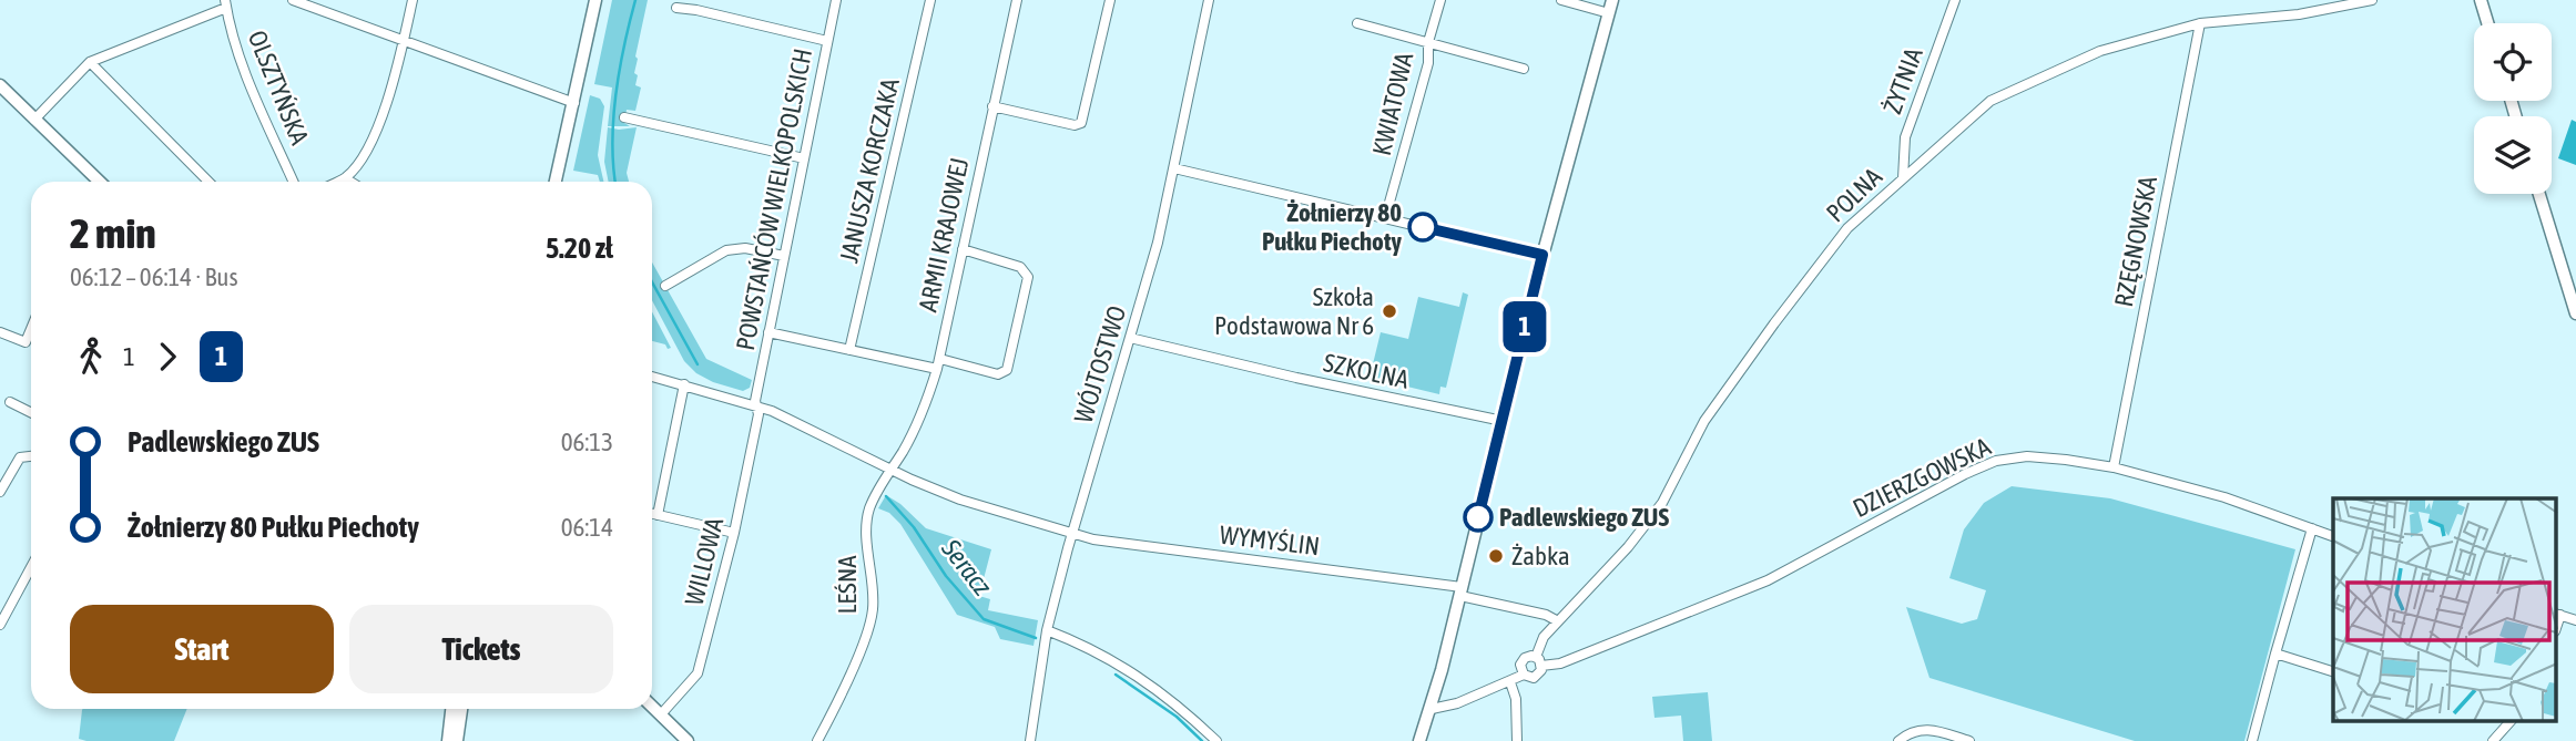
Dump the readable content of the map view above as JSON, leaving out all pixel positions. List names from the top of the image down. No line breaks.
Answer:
{"streets":{"street":["ŻYTNIA","OLSZTYŃSKA","KWIATOWA","JANUSZA KORCZAKA","POLNA","POWSTAŃCÓW WIELKOPOLSKICH","ARMII KRAJOWEJ","RZĘGNOWSKA","WÓJTOSTWO","SZKOLNA","DZIERZGOWSKA","WYMYŚLIN","WILLOWA","LEŚNA"]},"crossings":[["ŻYTNIA","POLNA"],["POLNA","RZĘGNOWSKA"],["POLNA","DZIERZGOWSKA"],["POLNA","WYMYŚLIN"],["POWSTAŃCÓW WIELKOPOLSKICH","WYMYŚLIN"],["POWSTAŃCÓW WIELKOPOLSKICH","WILLOWA"],["ARMII KRAJOWEJ","WYMYŚLIN"],["ARMII KRAJOWEJ","LEŚNA"],["RZĘGNOWSKA","DZIERZGOWSKA"],["WÓJTOSTWO","SZKOLNA"],["WÓJTOSTWO","WYMYŚLIN"],["WYMYŚLIN","WILLOWA"],["WYMYŚLIN","LEŚNA"]],"water":["Seracz"],"places":["Żołnierzy 80 Pułku Piechoty","Szkoła Podstawowa Nr 6","Padlewskiego ZUS","Żabka"],"lines":["bus line 1"],"page":{"on_map":"1","heading":["2 min","06:12 – 06:14 · Bus","5.20 zł"],"legs":["1","1"],"list":[{"name":"Padlewskiego ZUS","value":"06:13"},{"name":"Żołnierzy 80 Pułku Piechoty","value":"06:14"}],"buttons":["Start","Tickets"]}}
